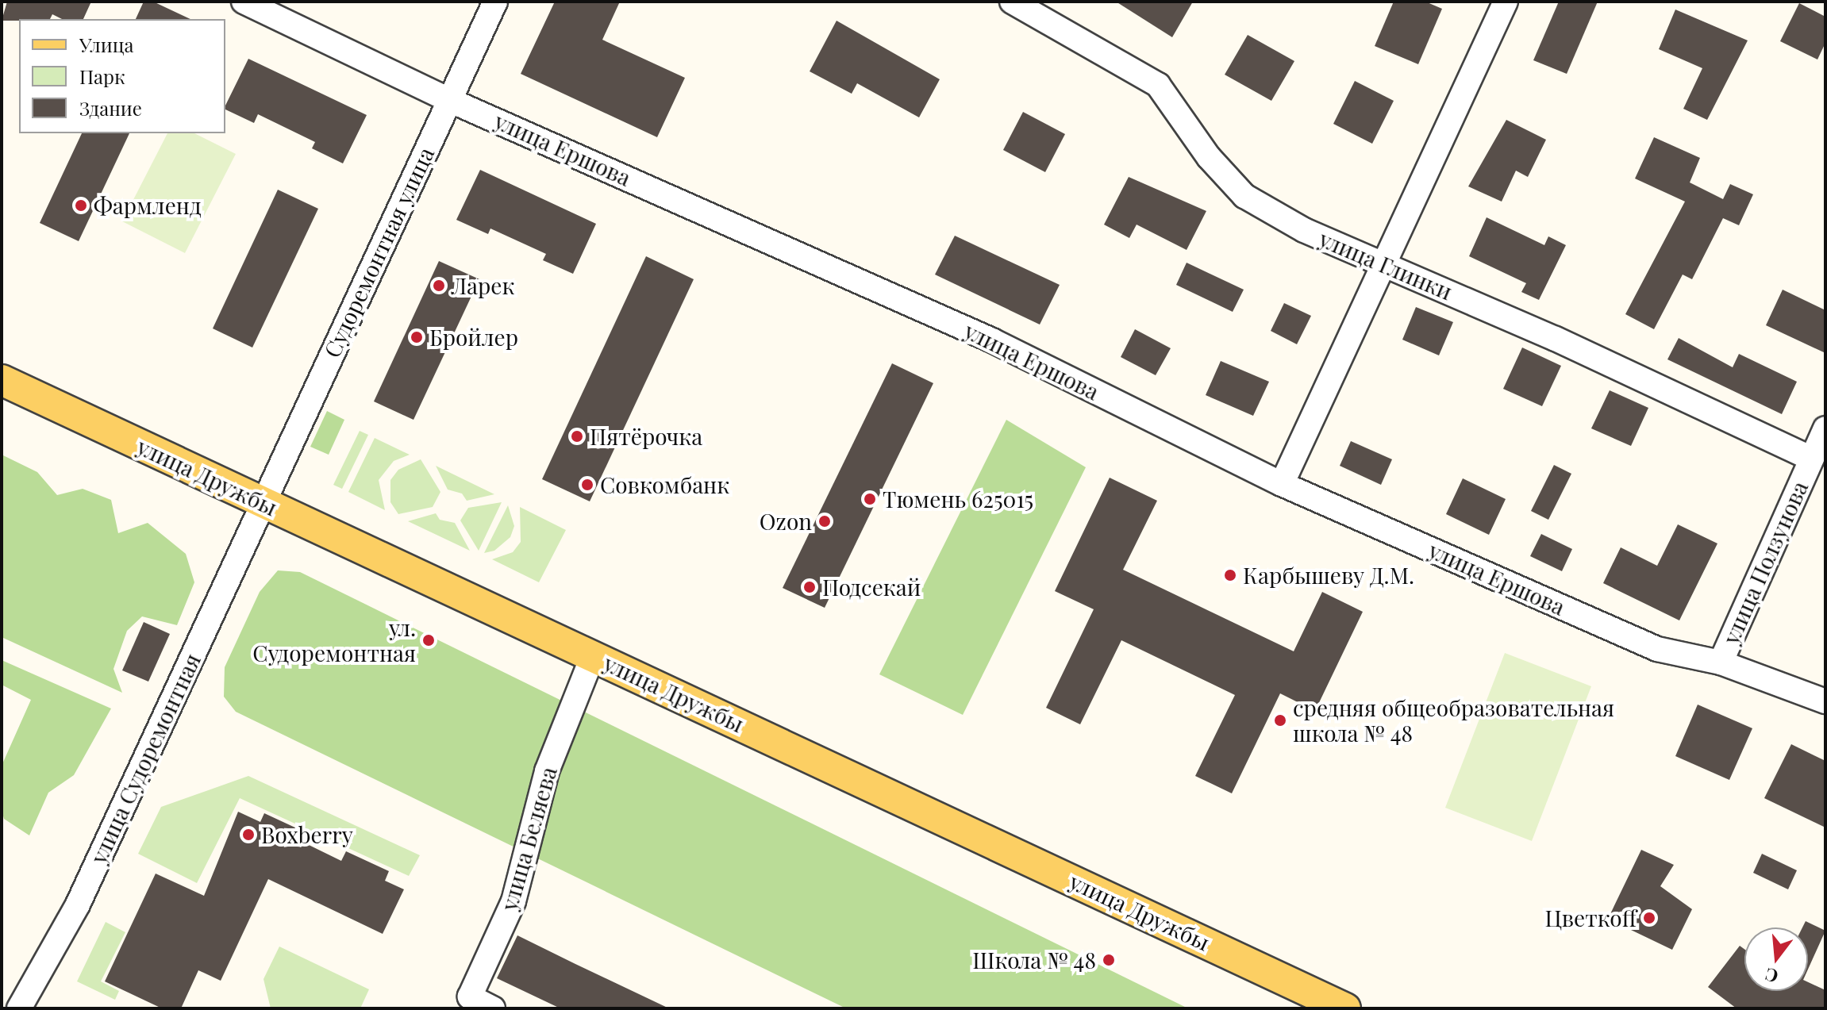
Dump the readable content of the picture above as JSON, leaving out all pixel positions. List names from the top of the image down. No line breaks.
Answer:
{"streets":{"main road":["улица Дружбы"],"street":["улица Ершова","Судоремонтная улица","улица Глинки","улица Ползунова","улица Судоремонтная","улица Беляева"]},"crossings":[["улица Ершова","Судоремонтная улица"],["улица Ершова","улица Ползунова"],["Судоремонтная улица","улица Дружбы"],["Судоремонтная улица","улица Судоремонтная"],["улица Глинки","улица Ползунова"],["улица Дружбы","улица Судоремонтная"],["улица Дружбы","улица Беляева"]],"places":["Фармленд","Ларек","Бройлер","Пятёрочка","Совкомбанк","Тюмень 625015","Ozon","Карбышеву Д.М.","Подсекай","ул. Судоремонтная","средняя общеобразовательная школа № 48","Boxberry","Цветкоff","Школа № 48"],"legend":["Улица","Парк","Здание"],"north":"bottom"}
